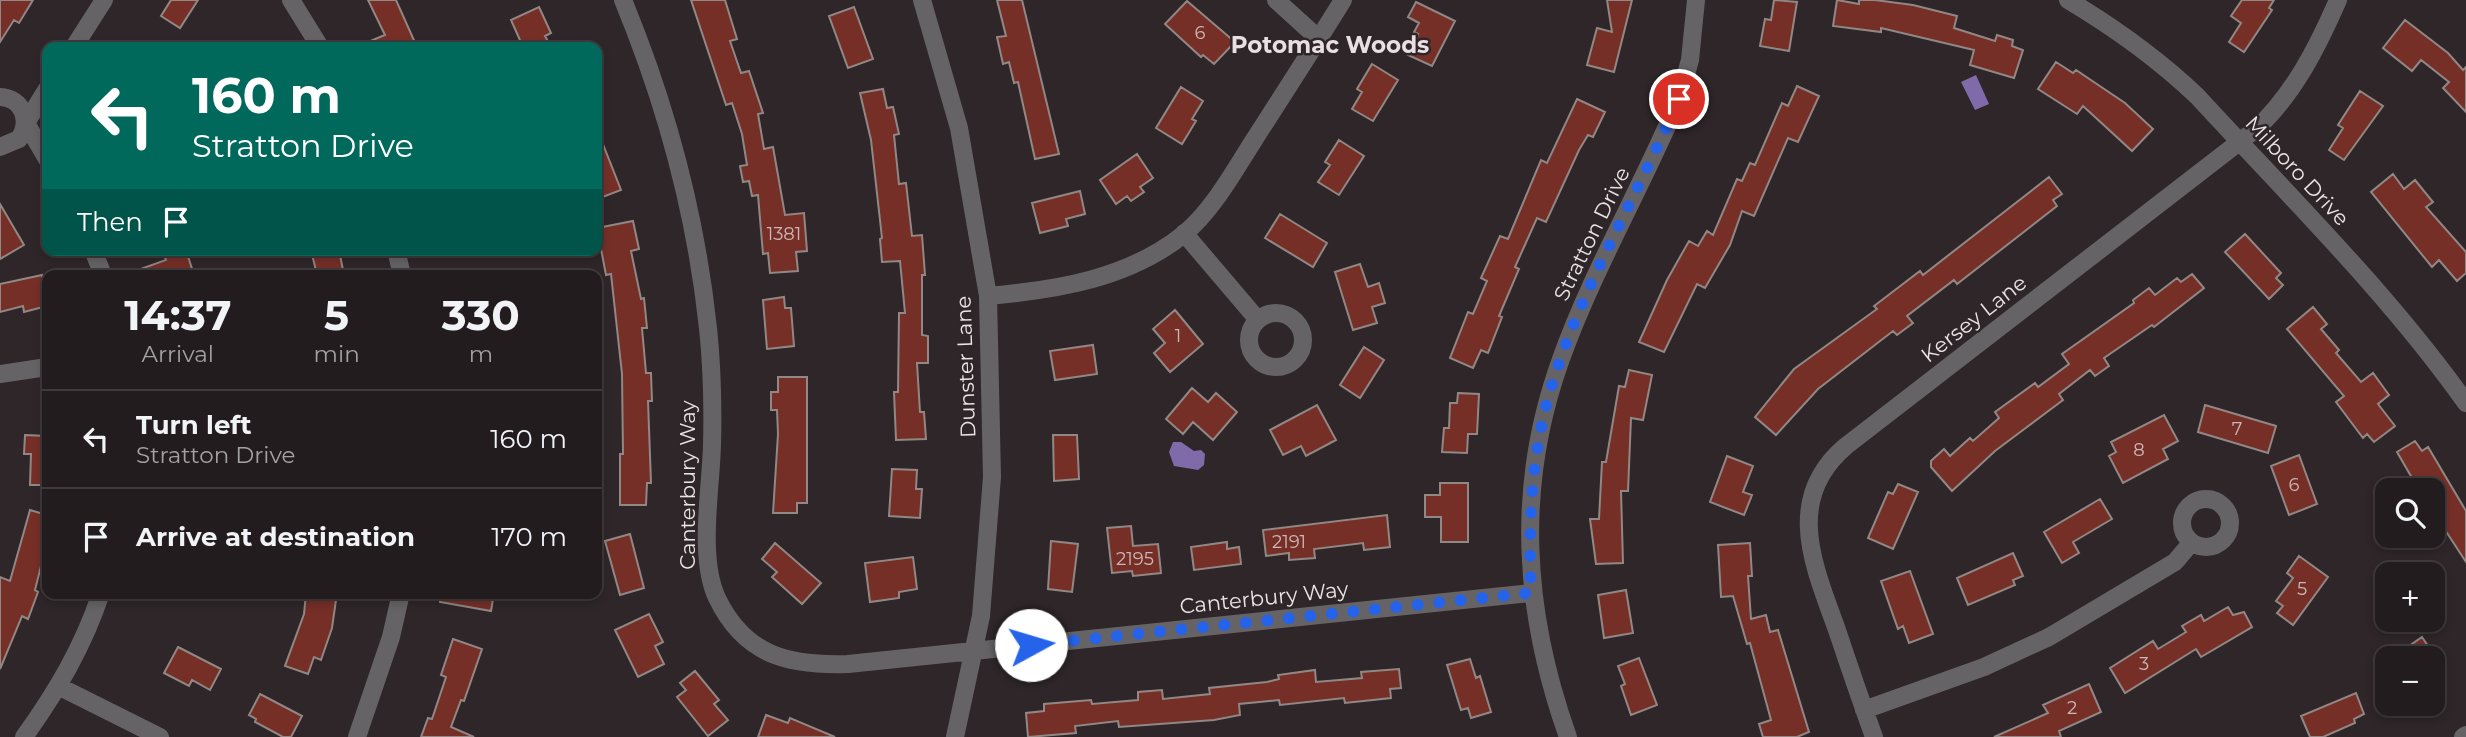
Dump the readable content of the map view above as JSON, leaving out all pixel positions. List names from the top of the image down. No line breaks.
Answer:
{"streets":{"street":["Milboro Drive","Stratton Drive","Kersey Lane","Dunster Lane","Canterbury Way"]},"crossings":[["Milboro Drive","Kersey Lane"],["Stratton Drive","Canterbury Way"],["Dunster Lane","Canterbury Way"]],"districts":["Potomac Woods"],"house_numbers":["6","1381","1","7","8","6","2191","2195","5","3","2"],"page":{"turn":["160 m","Stratton Drive"],"then":"Then","eta":["14:37","Arrival","5","min","330","m"],"list":[{"name":"Turn left","note":"Stratton Drive","value":"160 m"},{"name":"Arrive at destination","value":"170 m"}],"map_buttons":["+","−"]}}
